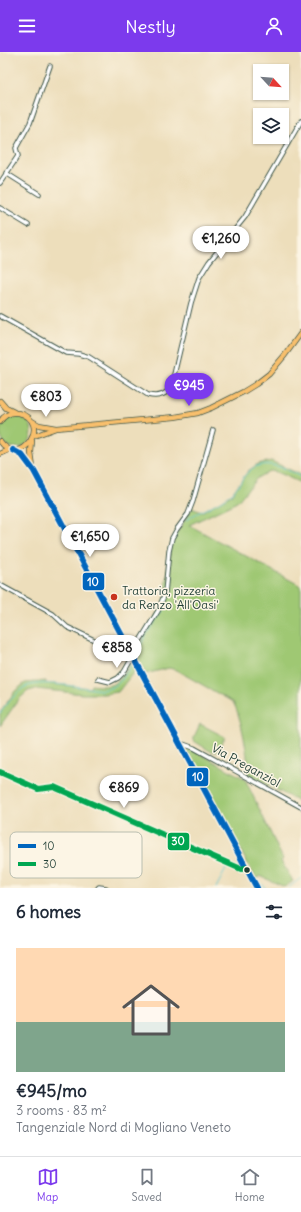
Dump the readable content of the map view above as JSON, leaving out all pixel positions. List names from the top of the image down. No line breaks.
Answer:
{"streets":{"street":["Via Preganziol"]},"places":["Trattoria, pizzeria da Renzo 'All'Oasi'"],"lines":["transit line 10","transit line 30"],"legend":["10","30"],"north":"bottom right","page":{"header":"Nestly","price":["€1,260","€945","€803","€1,650","€858","€869"],"heading":"6 homes","list":[{"name":"€945/mo","note":"3 rooms · 83 m² · Tangenziale Nord di Mogliano Veneto"}],"tabs":["Map","Saved","Home"]}}
